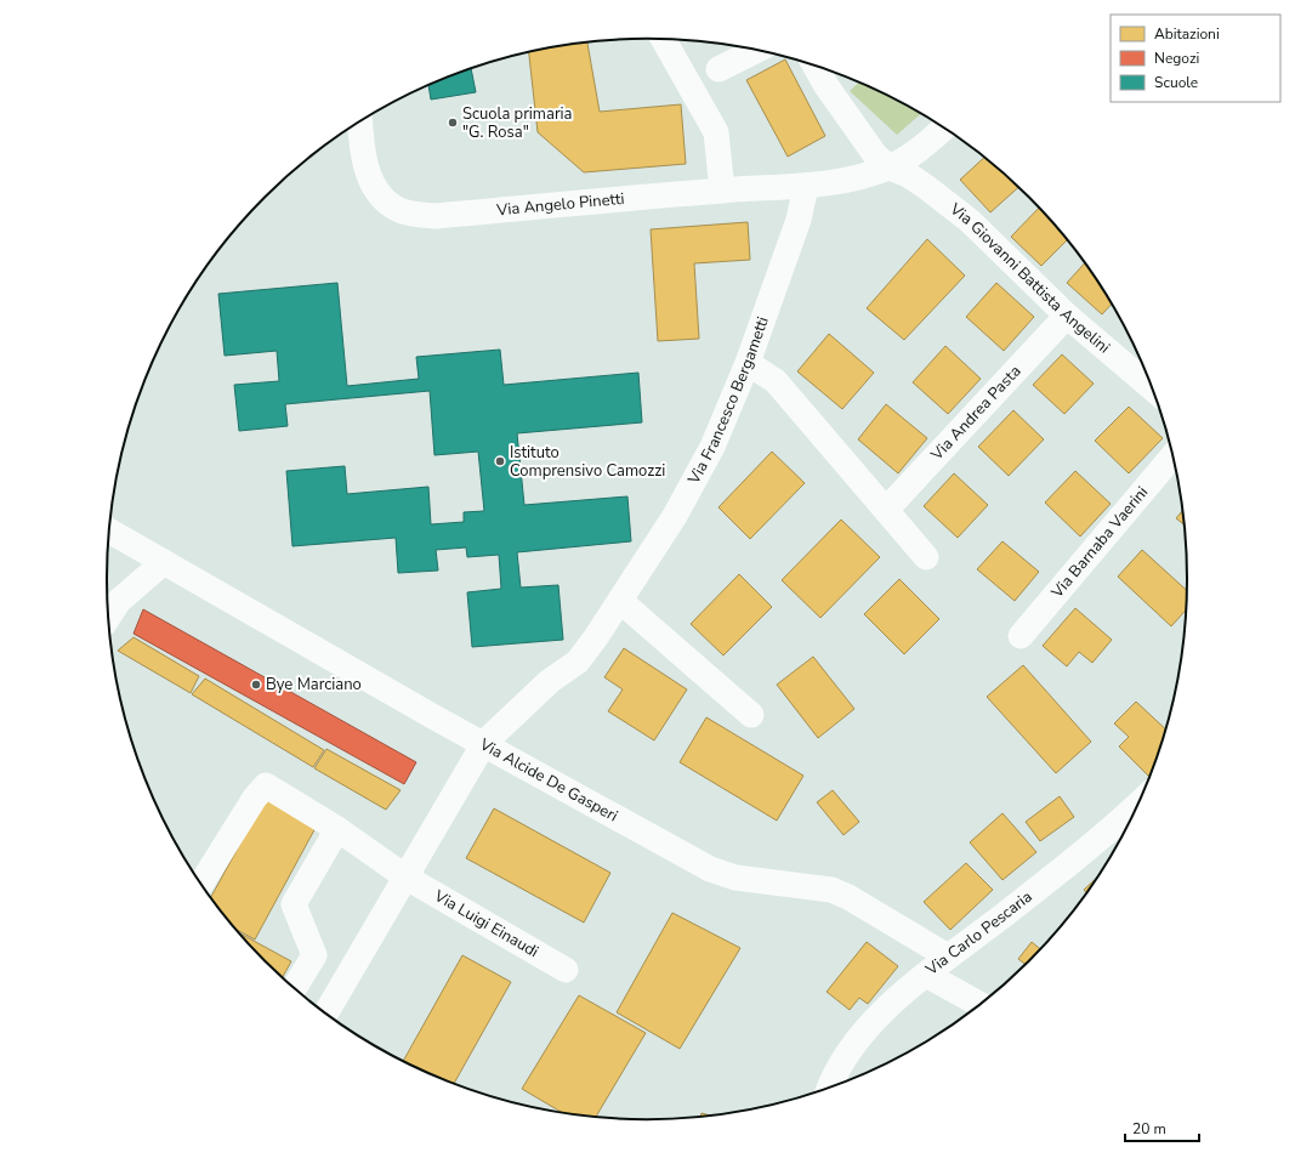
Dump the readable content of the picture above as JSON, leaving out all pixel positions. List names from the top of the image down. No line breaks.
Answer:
{"streets":{"street":["Via Angelo Pinetti","Via Giovanni Battista Angelini","Via Francesco Bergametti","Via Andrea Pasta","Via Barnaba Vaerini","Via Alcide De Gasperi","Via Luigi Einaudi","Via Carlo Pescaria"]},"crossings":[["Via Angelo Pinetti","Via Giovanni Battista Angelini"],["Via Angelo Pinetti","Via Francesco Bergametti"],["Via Giovanni Battista Angelini","Via Andrea Pasta"],["Via Francesco Bergametti","Via Alcide De Gasperi"],["Via Alcide De Gasperi","Via Carlo Pescaria"]],"places":["Scuola primaria \"G. Rosa\"","Istituto Comprensivo Camozzi","Bye Marciano"],"legend":["Abitazioni","Negozi","Scuole"],"scale_bar":"20 m"}
